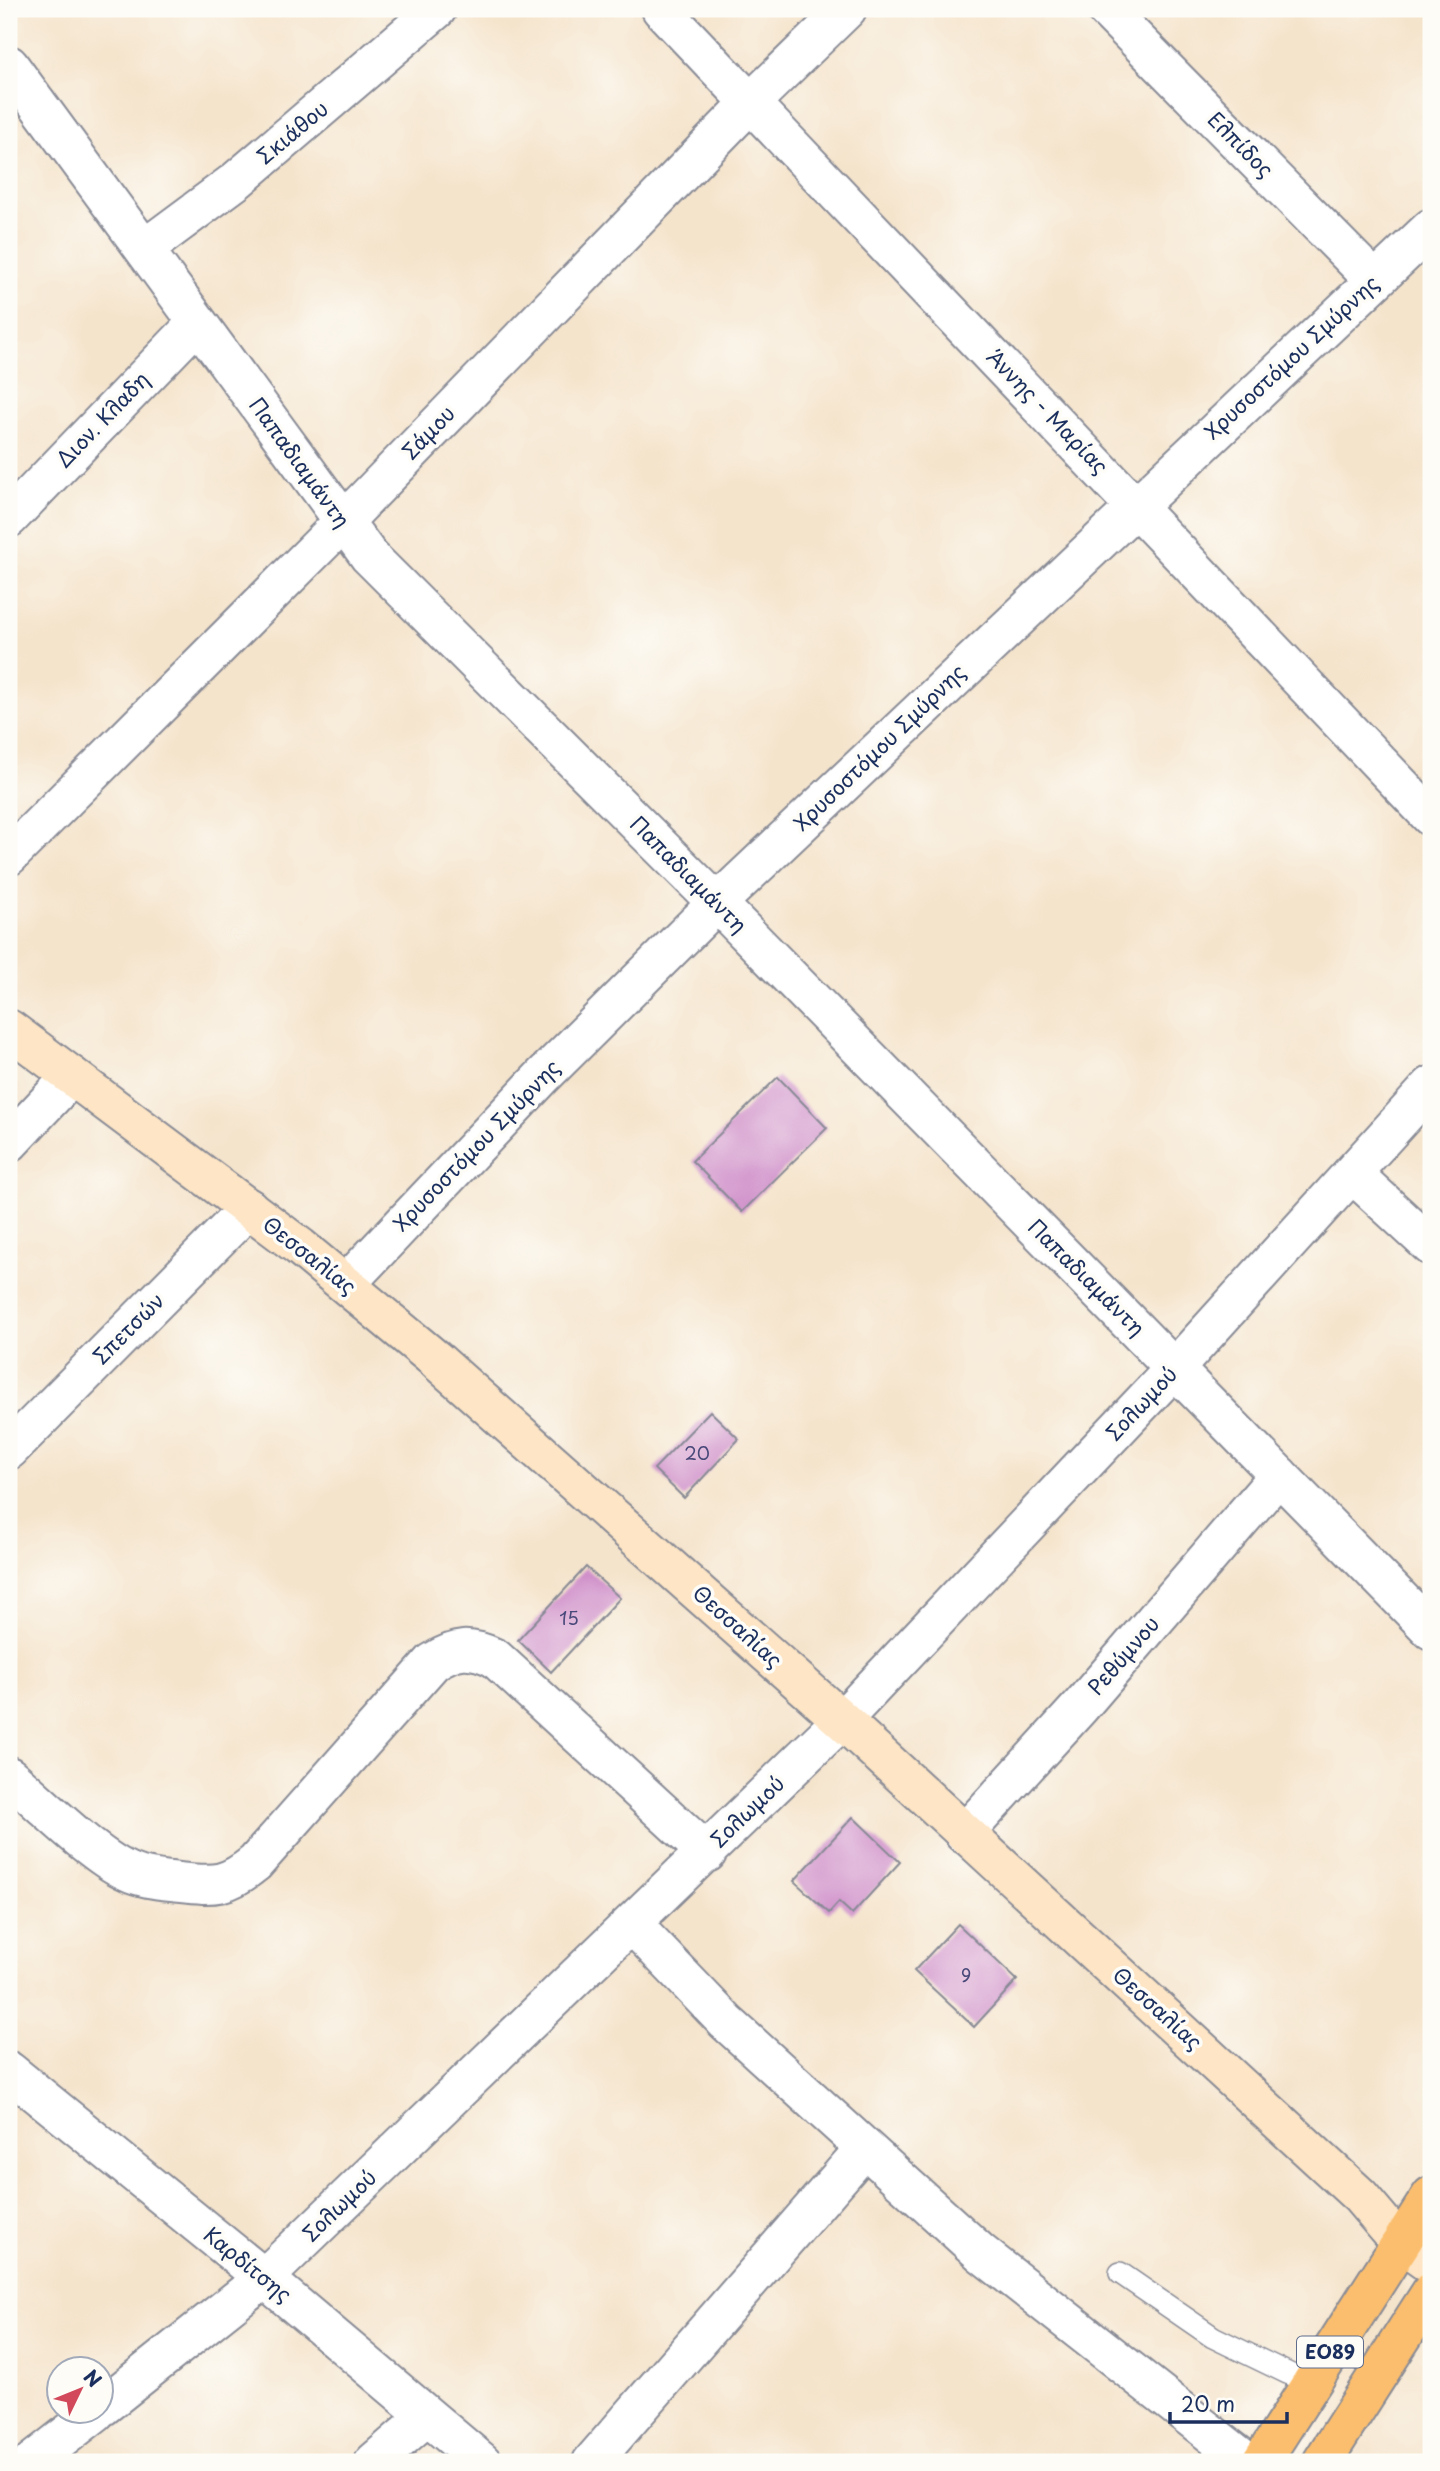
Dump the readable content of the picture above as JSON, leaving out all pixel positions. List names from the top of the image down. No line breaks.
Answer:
{"streets":{"main road":["ΕΟ89"],"street":["Σκιάθου","Ελπίδος","Χρυσοστόμου Σμύρνης","Άννης - Μαρίας","Διον. Κλαδη","Σάμου","Παπαδιαμάντη","Θεσσαλίας","Σπετσών","Σολωμού","Ρεθύμνου","Καρδίτσης"]},"crossings":[["Σκιάθου","Παπαδιαμάντη"],["Ελπίδος","Χρυσοστόμου Σμύρνης"],["Χρυσοστόμου Σμύρνης","Άννης - Μαρίας"],["Χρυσοστόμου Σμύρνης","Παπαδιαμάντη"],["Χρυσοστόμου Σμύρνης","Θεσσαλίας"],["Άννης - Μαρίας","Σάμου"],["Διον. Κλαδη","Παπαδιαμάντη"],["Σάμου","Παπαδιαμάντη"],["Παπαδιαμάντη","Σολωμού"],["Παπαδιαμάντη","Ρεθύμνου"],["Θεσσαλίας","Σπετσών"],["Θεσσαλίας","Σολωμού"],["Θεσσαλίας","Ρεθύμνου"],["Θεσσαλίας","ΕΟ89"],["Σολωμού","Καρδίτσης"]],"house_numbers":["20","15","9"],"scale_bar":"20 m","north":"top right"}
